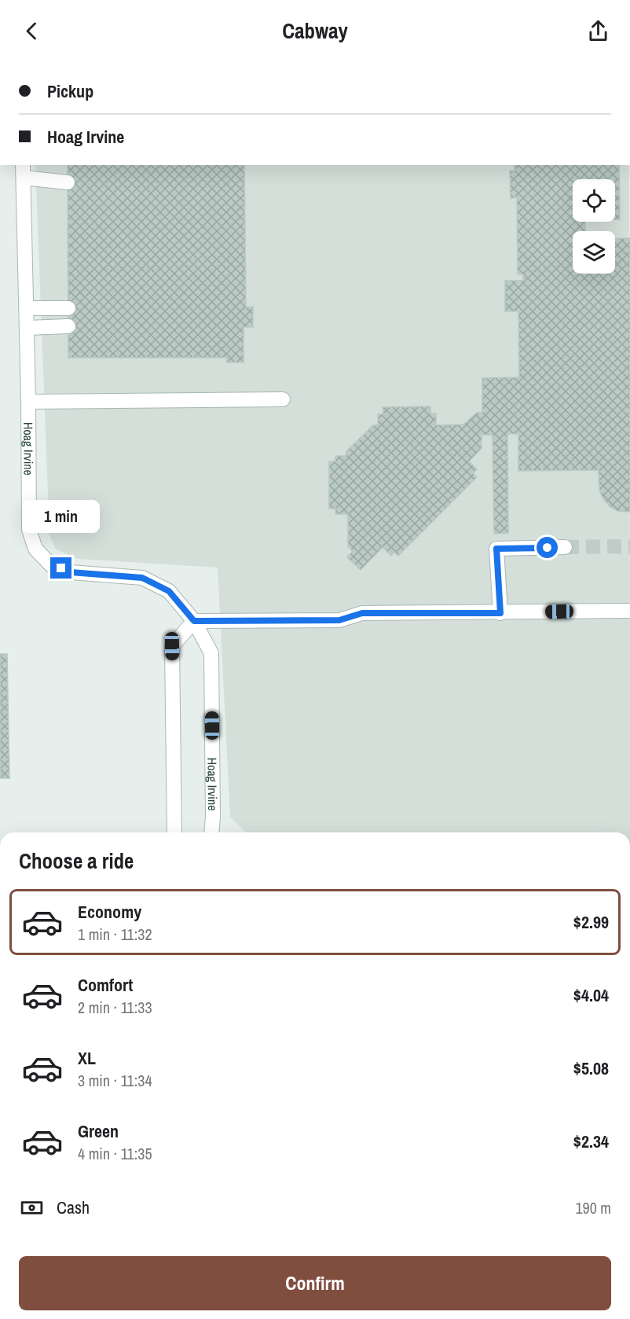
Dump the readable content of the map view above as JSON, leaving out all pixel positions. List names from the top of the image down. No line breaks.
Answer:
{"streets":{"street":["Hoag Irvine"]},"page":{"header":"Cabway","banner":["Pickup","Hoag Irvine"],"bubble":"1 min","heading":"Choose a ride","list":[{"name":"Economy","note":"1 min · 11:32","value":"$2.99"},{"name":"Comfort","note":"2 min · 11:33","value":"$4.04"},{"name":"XL","note":"3 min · 11:34","value":"$5.08"},{"name":"Green","note":"4 min · 11:35","value":"$2.34"}],"pay":["Cash","190 m"],"buttons":"Confirm"}}
